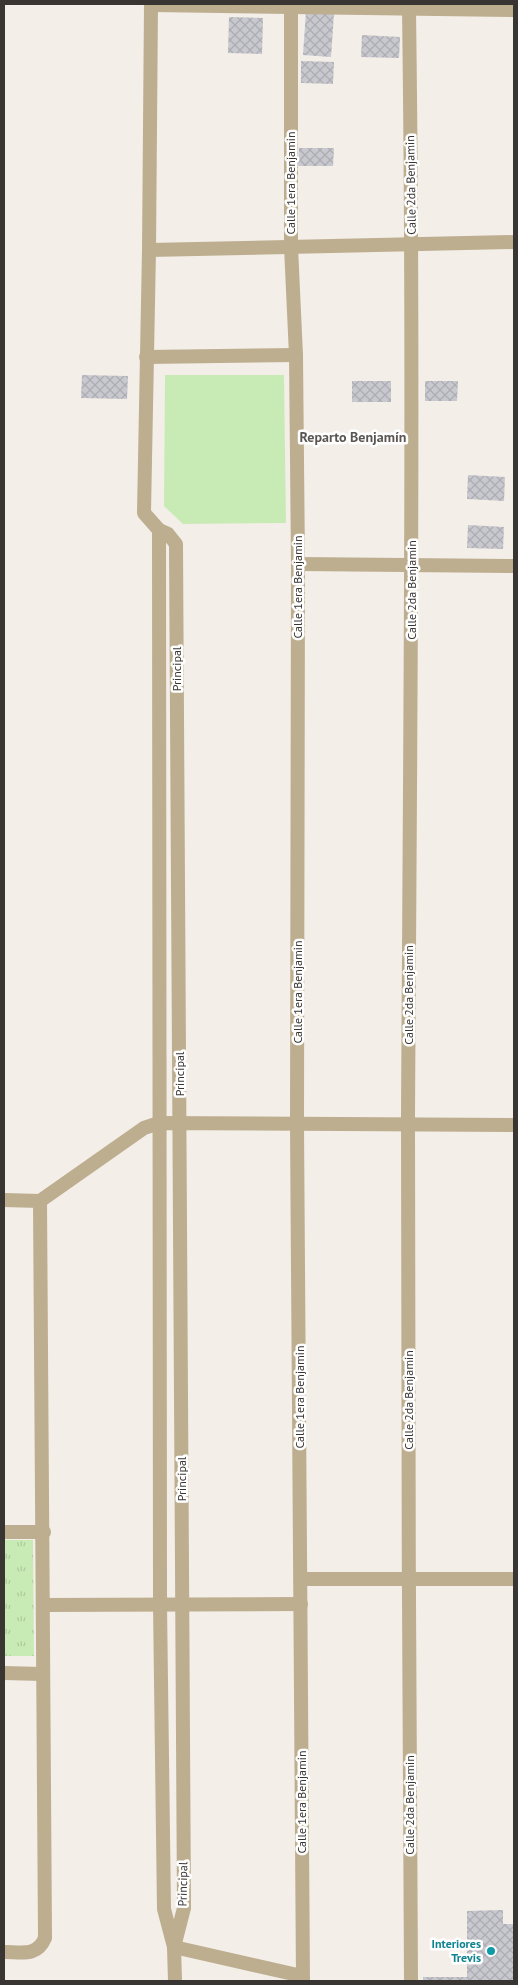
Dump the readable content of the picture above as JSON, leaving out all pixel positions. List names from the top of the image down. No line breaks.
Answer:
{"streets":{"street":["Calle 1era Benjamin","Calle 2da Benjamin","Principal"]},"districts":["Reparto Benjamín"],"places":["Interiores Trevis"]}
